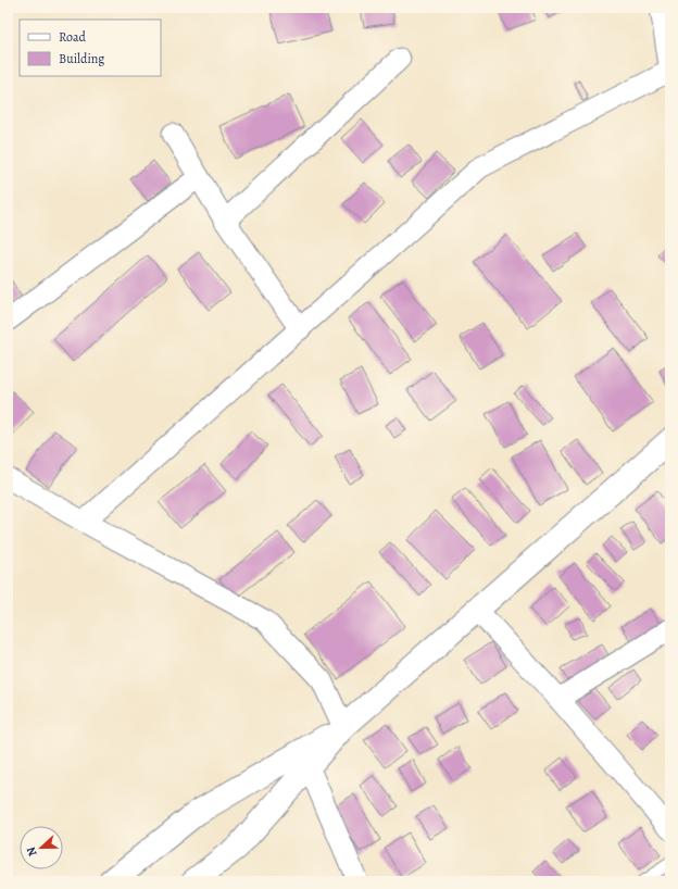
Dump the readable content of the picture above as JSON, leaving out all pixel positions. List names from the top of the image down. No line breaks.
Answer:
{"legend":["Road","Building"],"north":"left"}
